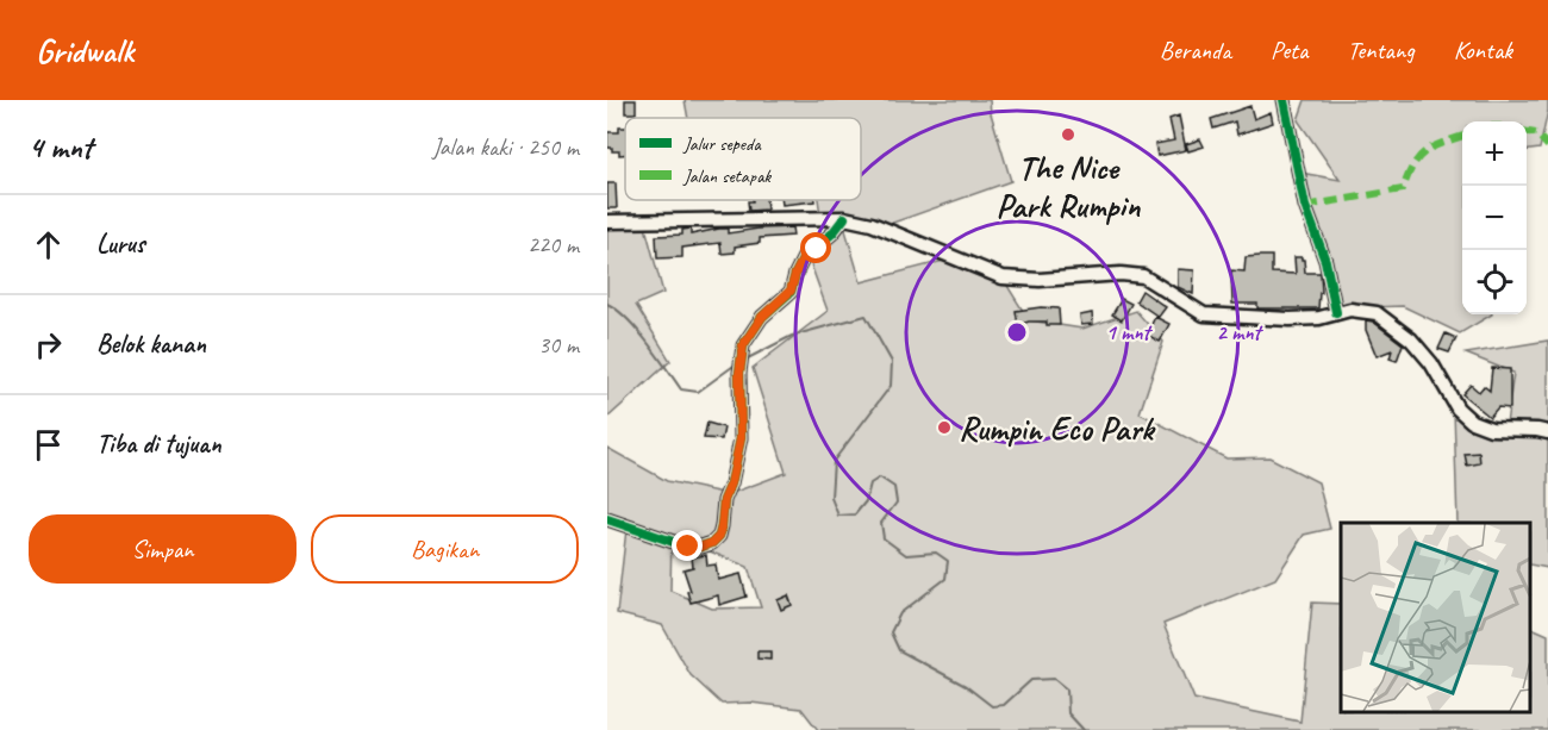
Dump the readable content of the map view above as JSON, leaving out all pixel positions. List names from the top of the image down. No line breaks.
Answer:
{"places":["The Nice Park Rumpin","Rumpin Eco Park"],"legend":["Jalur sepeda","Jalan setapak"],"page":{"header":"Gridwalk","nav":["Beranda","Peta","Tentang","Kontak"],"heading":["4 mnt","Jalan kaki · 250 m"],"map_buttons":["+","−"],"list":[["Lurus","220 m"],["Belok kanan","30 m"],"Tiba di tujuan"],"buttons":["Simpan","Bagikan"]},"rings":["1 mnt","2 mnt"]}
